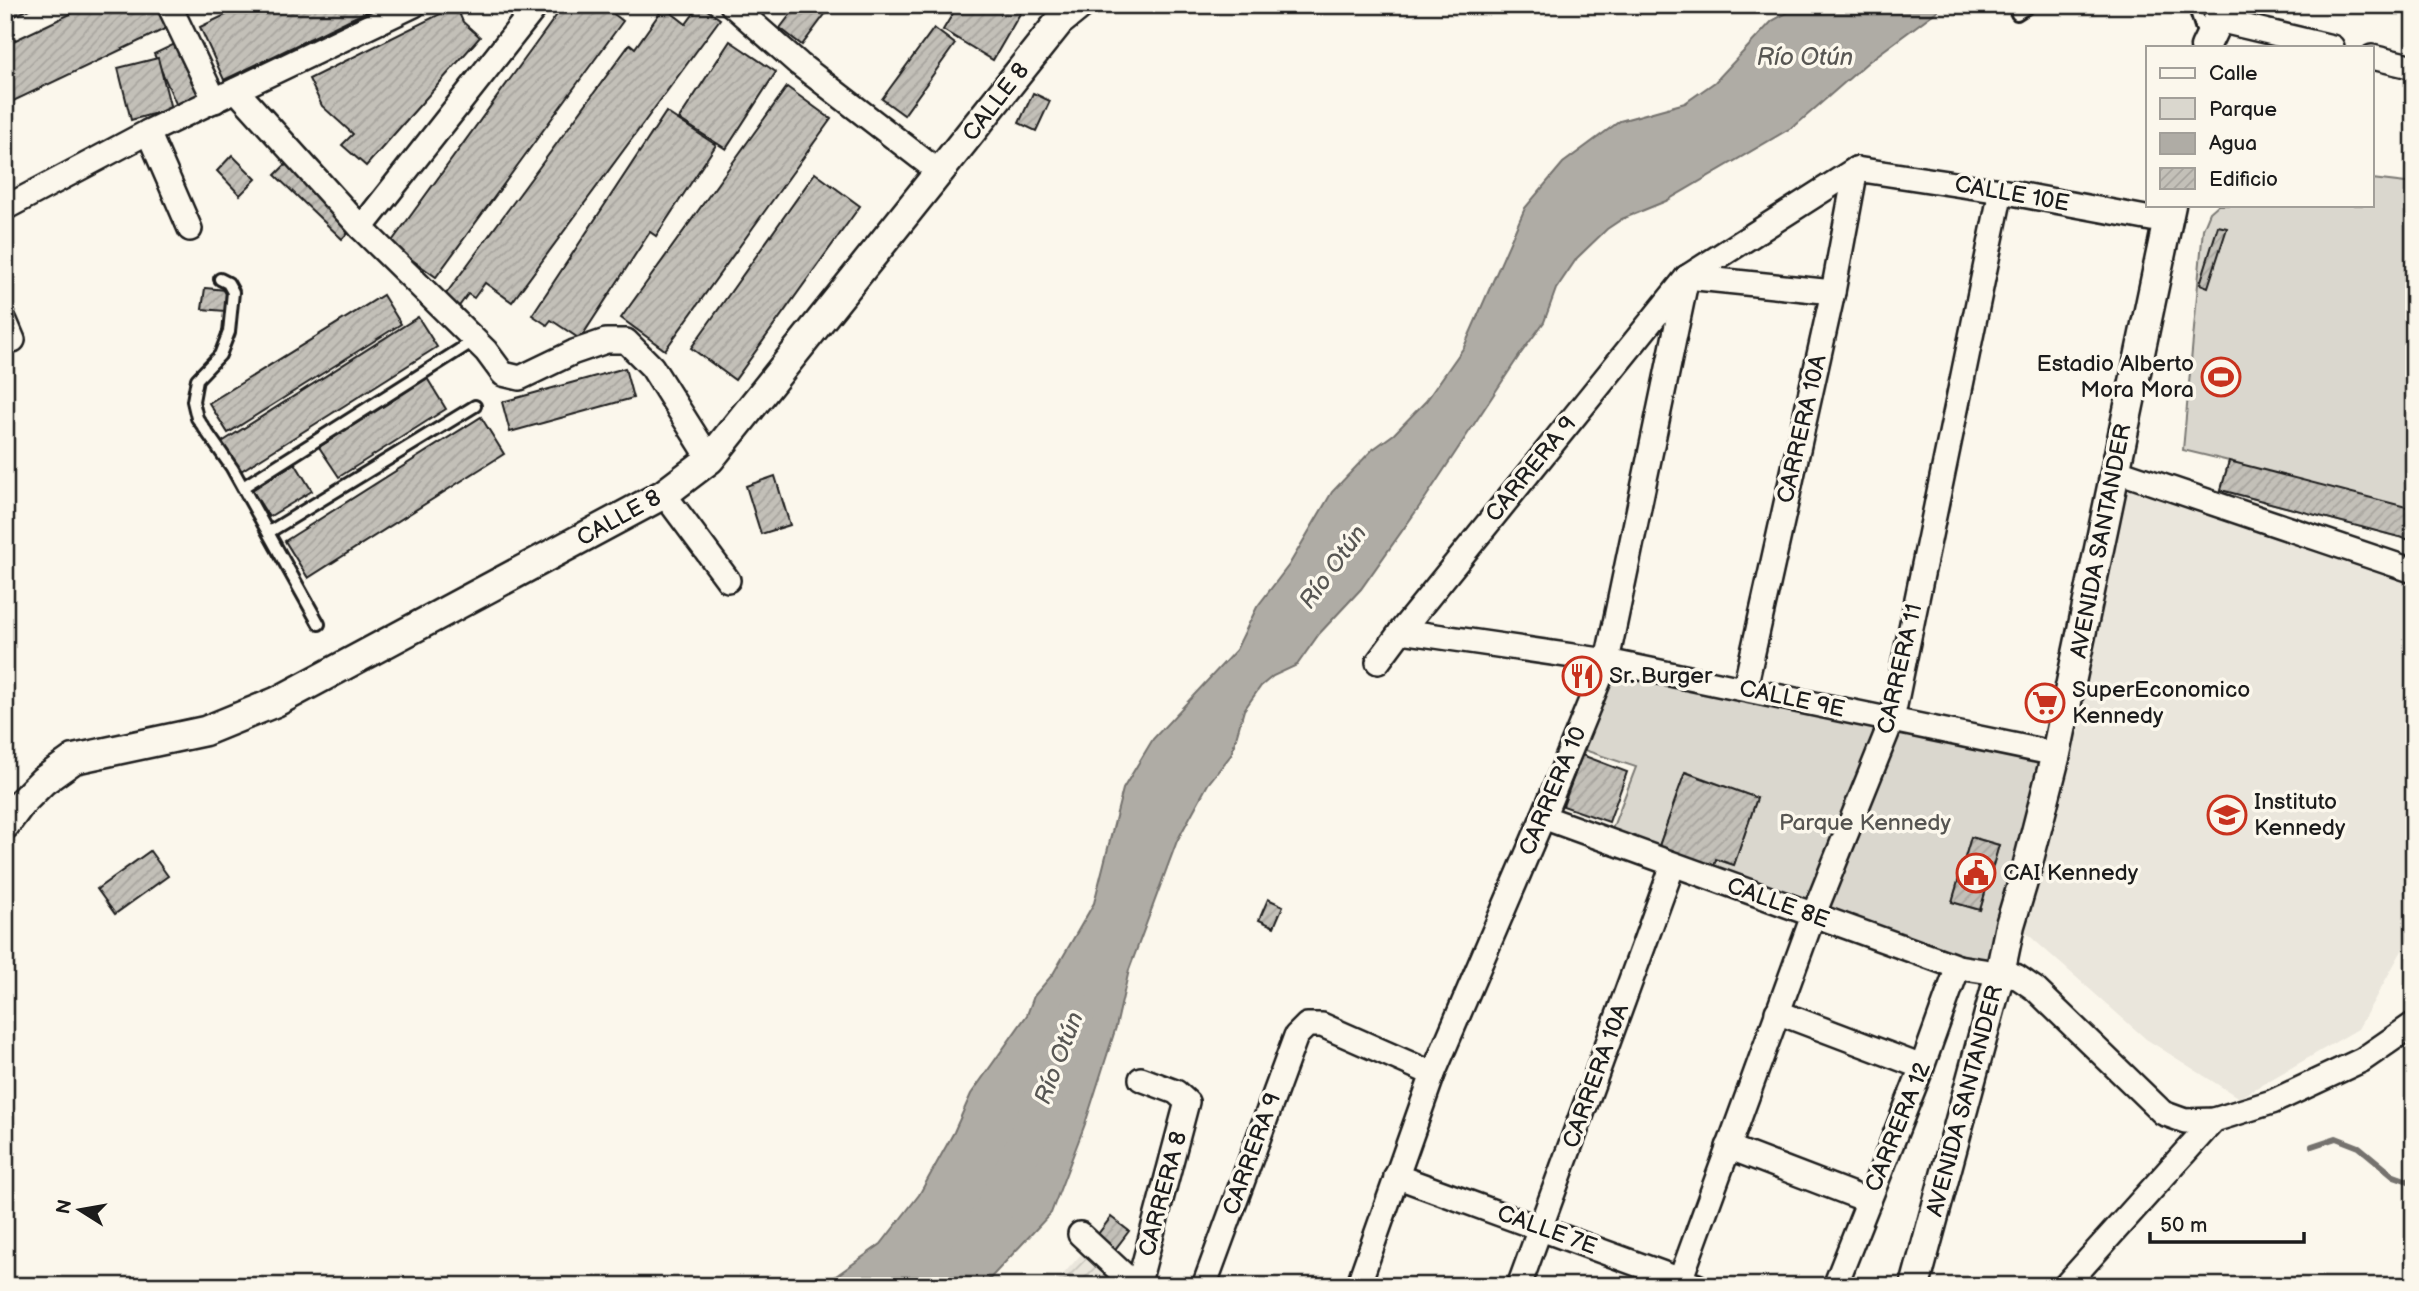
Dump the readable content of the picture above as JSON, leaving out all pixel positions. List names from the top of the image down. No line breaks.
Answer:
{"streets":{"street":["CALLE 8","CALLE 10E","CARRERA 10A","CARRERA 9","AVENIDA SANTANDER","CARRERA 11","CALLE 9E","CARRERA 10","CALLE 8E","CARRERA 12","CARRERA 8","CALLE 7E"]},"crossings":[["CALLE 10E","CARRERA 10A"],["CALLE 10E","CARRERA 9"],["CALLE 10E","AVENIDA SANTANDER"],["CALLE 10E","CARRERA 11"],["CARRERA 10A","CARRERA 9"],["CARRERA 10A","CALLE 9E"],["CARRERA 10A","CALLE 8E"],["CARRERA 10A","CALLE 7E"],["CARRERA 9","CALLE 9E"],["CARRERA 9","CARRERA 10"],["AVENIDA SANTANDER","CALLE 9E"],["AVENIDA SANTANDER","CALLE 8E"],["CARRERA 11","CALLE 9E"],["CARRERA 11","CALLE 8E"],["CARRERA 11","CALLE 7E"],["CALLE 9E","CARRERA 10"],["CARRERA 10","CALLE 8E"],["CARRERA 10","CALLE 7E"],["CALLE 8E","CARRERA 12"]],"water":["Río Otún"],"parks":["Parque Kennedy"],"places":{"sports":["Estadio Alberto Mora Mora"],"restaurant":["Sr. Burger"],"supermarket":["SuperEconomico Kennedy"],"school or university":["Instituto Kennedy"],"public building":["CAI Kennedy"]},"legend":["Calle","Parque","Agua","Edificio"],"scale_bar":"50 m","north":"left"}
